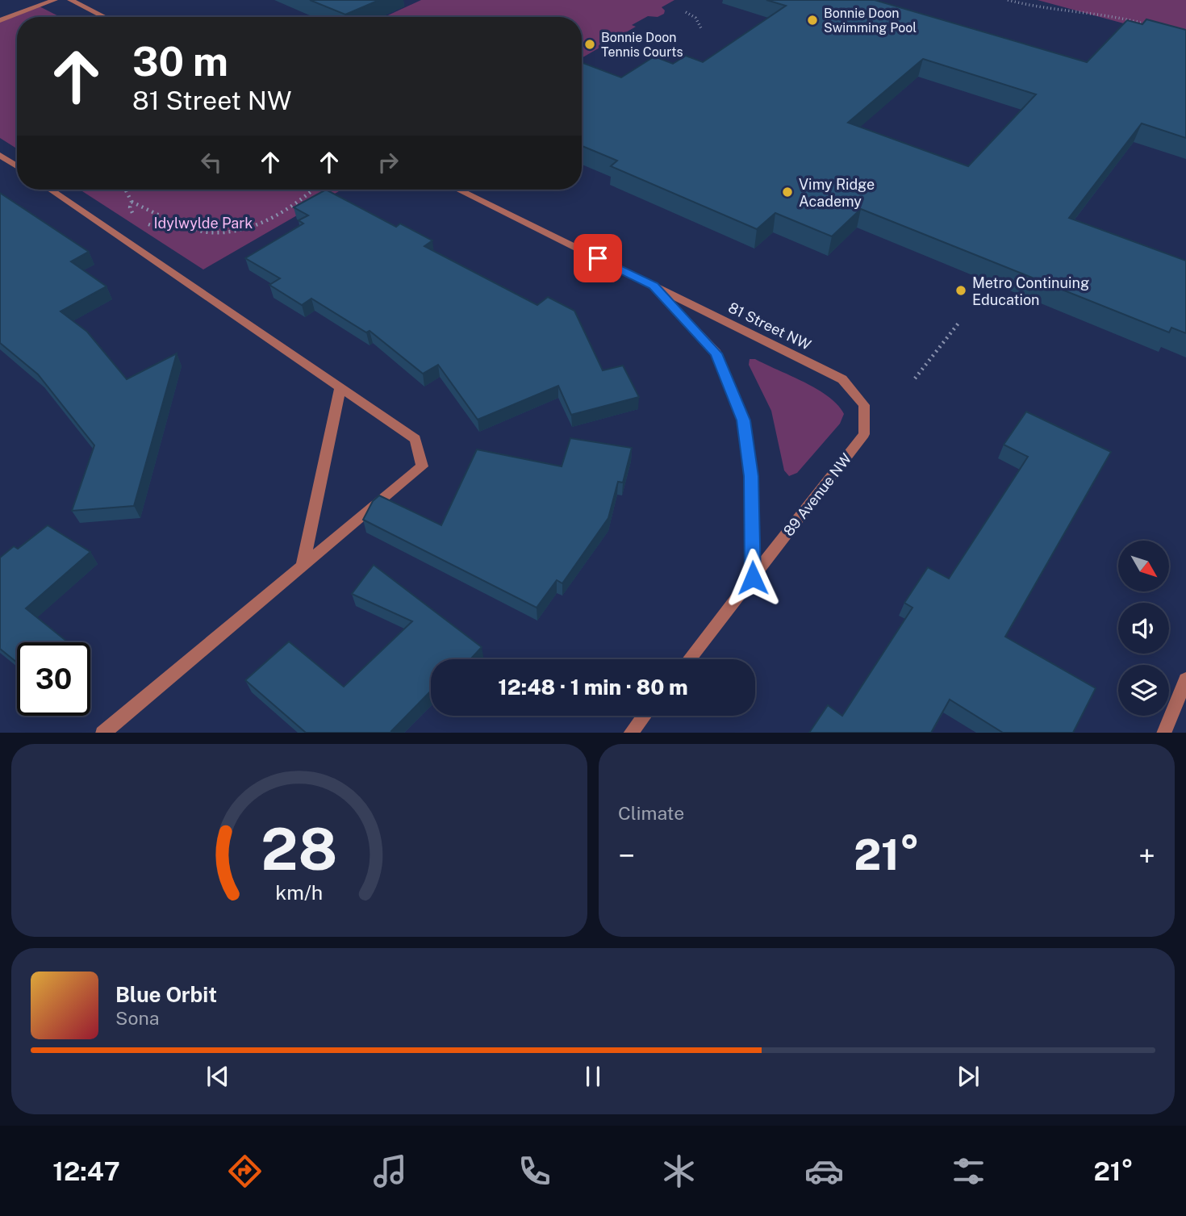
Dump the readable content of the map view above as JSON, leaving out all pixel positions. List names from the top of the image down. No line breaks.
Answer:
{"streets":{"street":["81 Street NW","89 Avenue NW"]},"crossings":[["81 Street NW","89 Avenue NW"]],"parks":["Idylwylde Park"],"places":["Bonnie Doon Swimming Pool","Bonnie Doon Tennis Courts","Vimy Ridge Academy","Metro Continuing Education"],"north":"bottom right","page":{"turn":["30 m","81 Street NW"],"limit":"30","trip":"12:48 · 1 min · 80 m","tile":"Climate","heat":["−","21°","+"],"song":["Blue Orbit","Sona"],"tabs":["12:47","21°"],"gauge":["28","km/h"]}}
